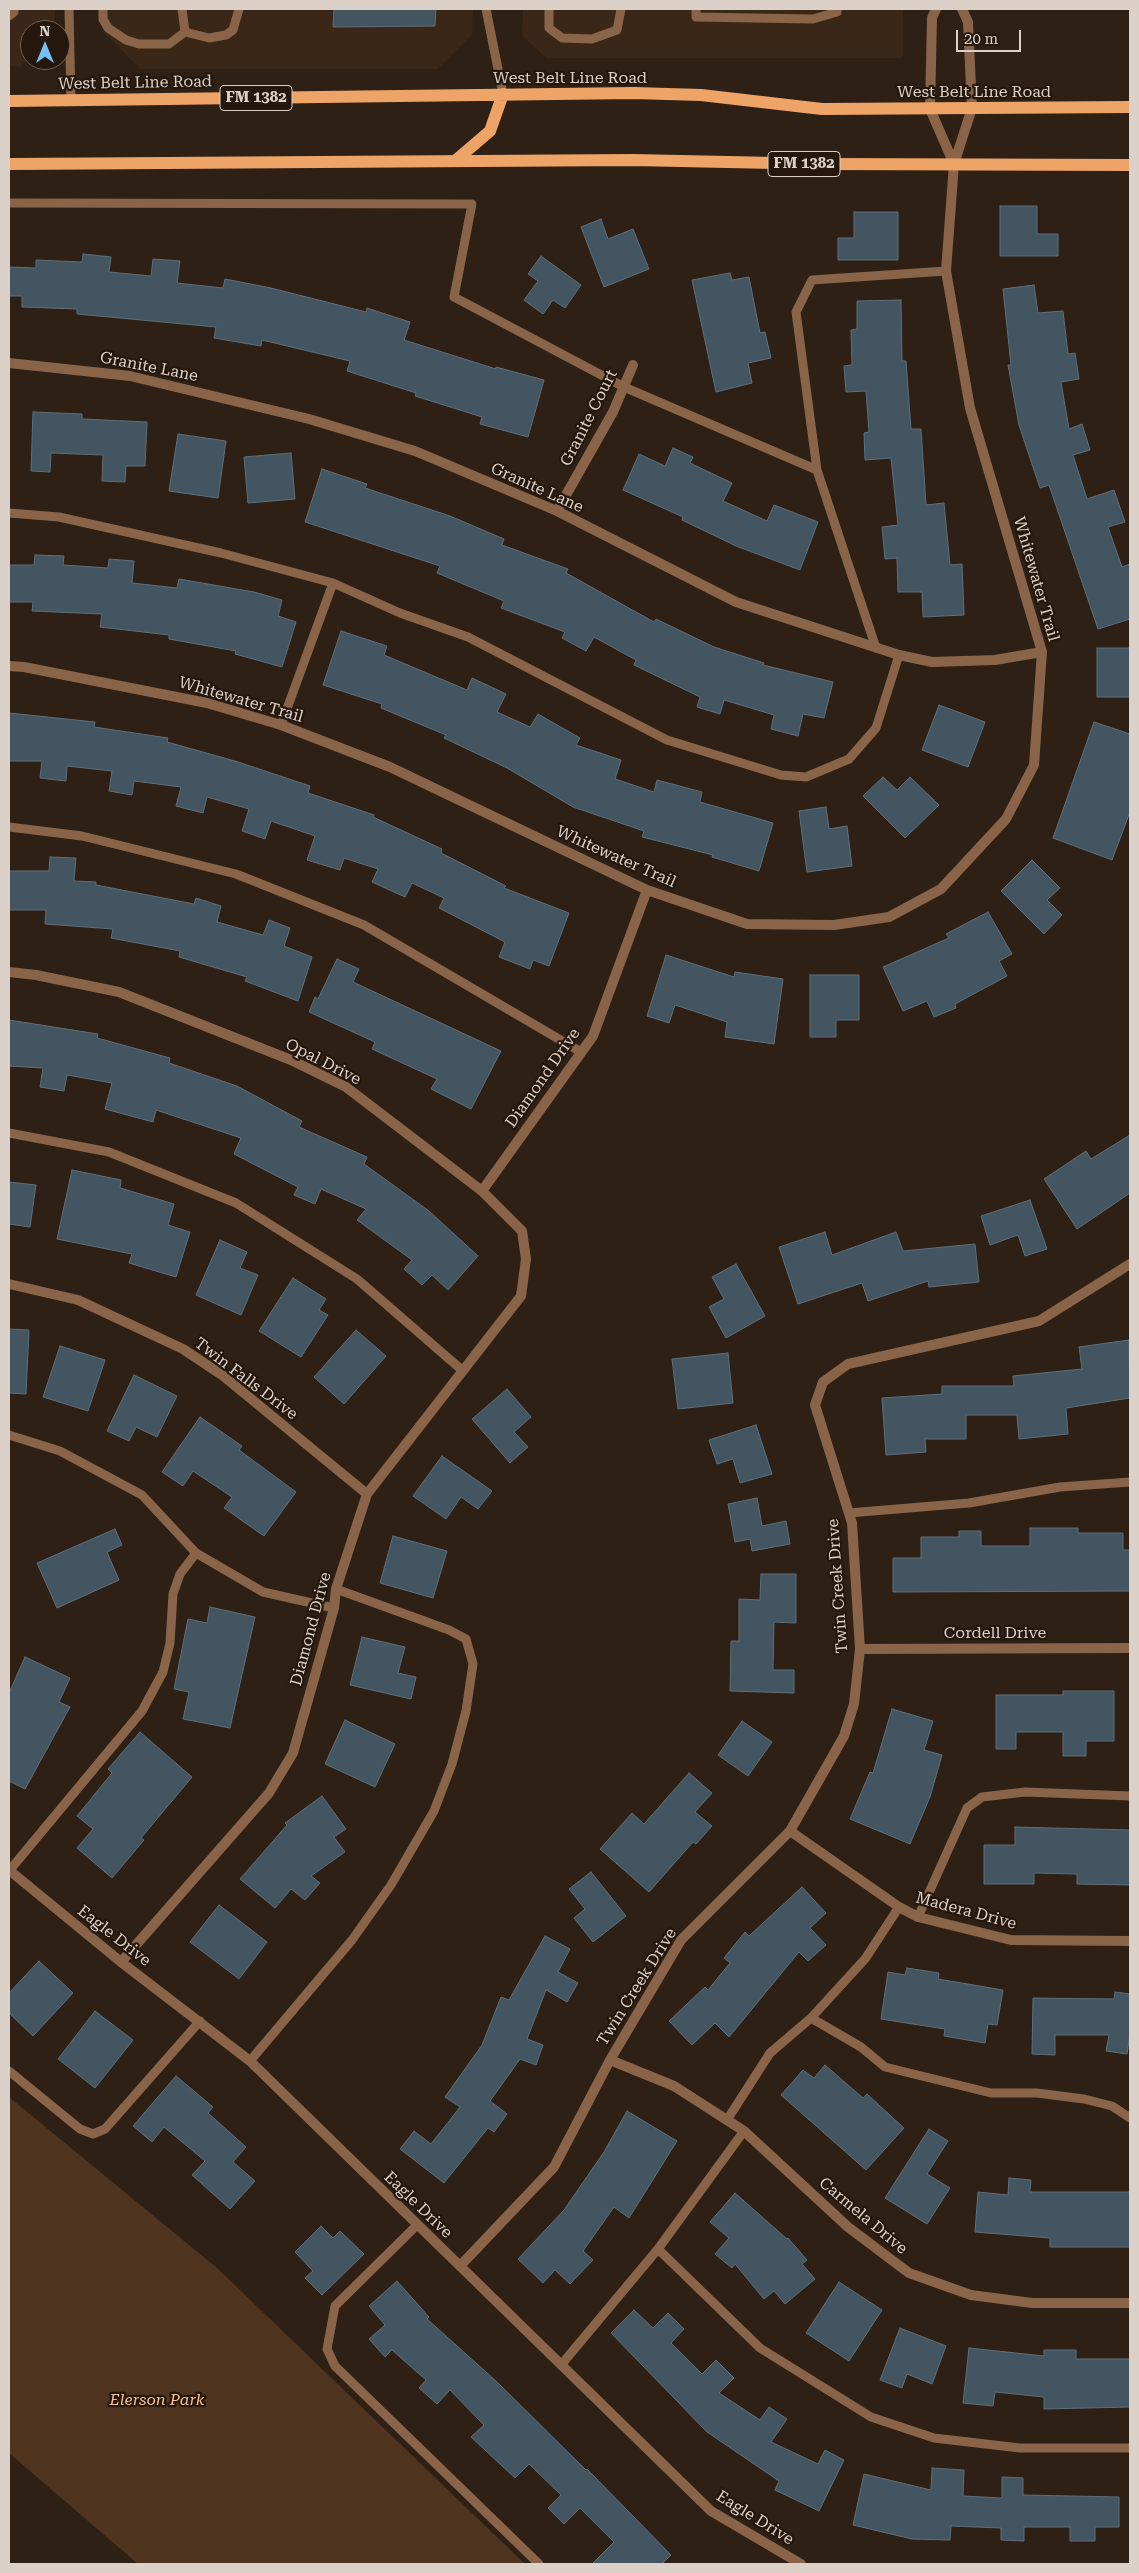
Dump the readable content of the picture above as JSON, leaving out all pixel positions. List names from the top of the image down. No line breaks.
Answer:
{"streets":{"main road":["West Belt Line Road","FM 1382"],"street":["Granite Lane","Granite Court","Whitewater Trail","Opal Drive","Diamond Drive","Twin Falls Drive","Twin Creek Drive","Cordell Drive","Madera Drive","Eagle Drive","Carmela Drive"]},"crossings":[["West Belt Line Road","Whitewater Trail"],["FM 1382","Whitewater Trail"],["Granite Lane","Granite Court"],["Granite Lane","Whitewater Trail"],["Whitewater Trail","Diamond Drive"],["Opal Drive","Diamond Drive"],["Diamond Drive","Twin Falls Drive"],["Diamond Drive","Eagle Drive"],["Twin Creek Drive","Cordell Drive"],["Twin Creek Drive","Madera Drive"],["Twin Creek Drive","Eagle Drive"],["Twin Creek Drive","Carmela Drive"]],"parks":["Elerson Park"],"scale_bar":"20 m","north":"top"}
